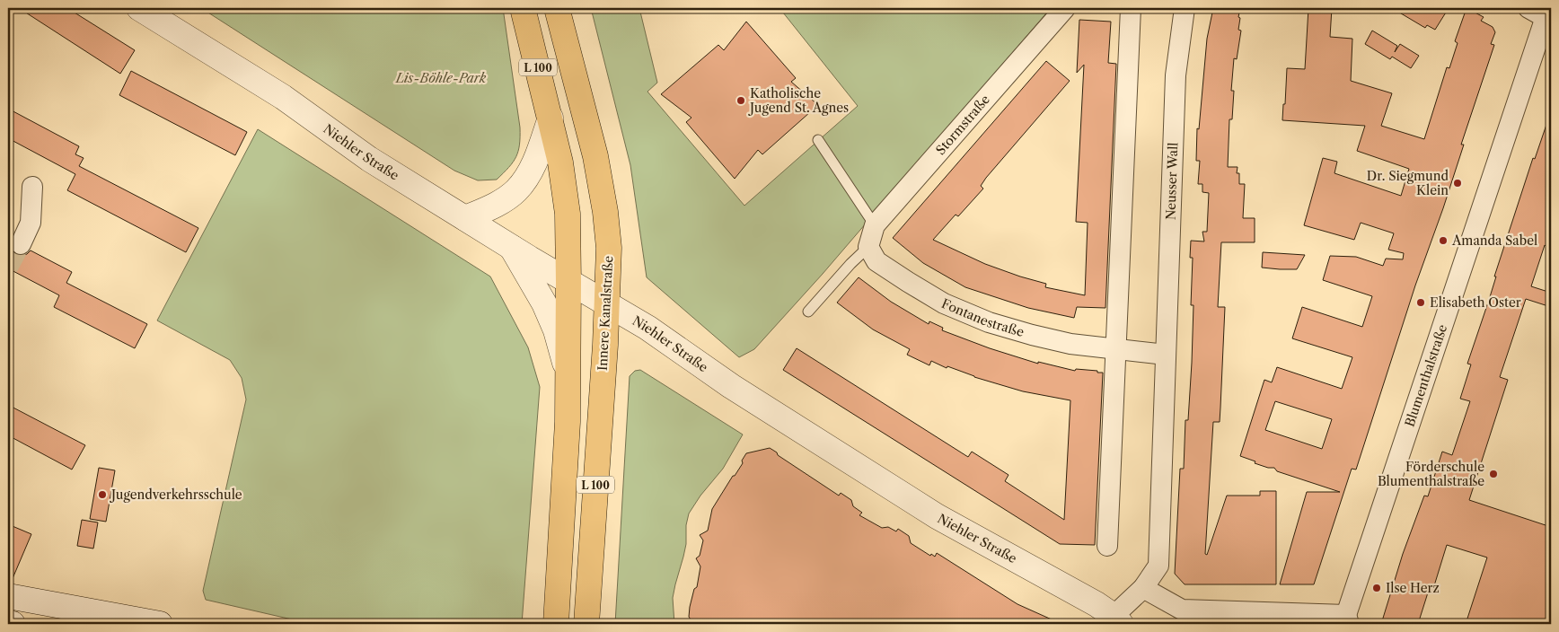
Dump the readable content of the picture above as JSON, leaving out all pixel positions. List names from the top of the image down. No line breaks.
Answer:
{"streets":{"main road":["L 100","Innere Kanalstraße"],"street":["Stormstraße","Niehler Straße","Neusser Wall","Fontanestraße","Blumenthalstraße"]},"crossings":[["L 100","Niehler Straße"],["Stormstraße","Fontanestraße"],["Niehler Straße","Neusser Wall"],["Niehler Straße","Innere Kanalstraße"]],"parks":["Lis-Böhle-Park"],"places":["Katholische Jugend St. Agnes","Dr. Siegmund Klein","Amanda Sabel","Elisabeth Oster","Förderschule Blumenthalstraße","Jugendverkehrsschule","Ilse Herz"]}
